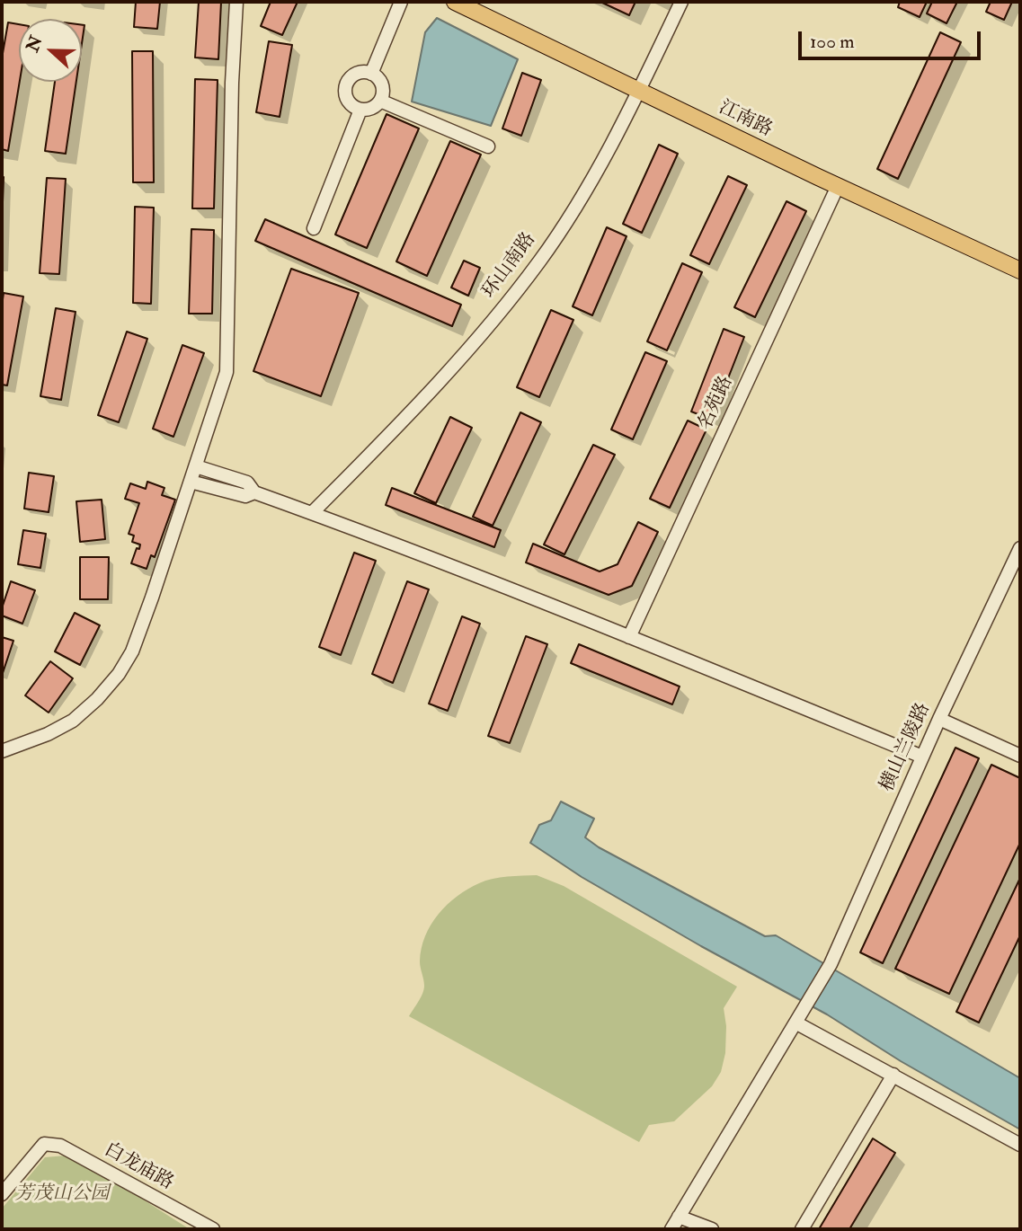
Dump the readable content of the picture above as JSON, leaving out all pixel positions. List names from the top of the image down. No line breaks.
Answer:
{"streets":{"main road":["江南路"],"street":["环山南路","名苑路","横山兰陵路","白龙庙路"]},"crossings":[["江南路","环山南路"],["江南路","名苑路"]],"parks":["芳茂山公园"],"scale_bar":"100 m","north":"left"}
